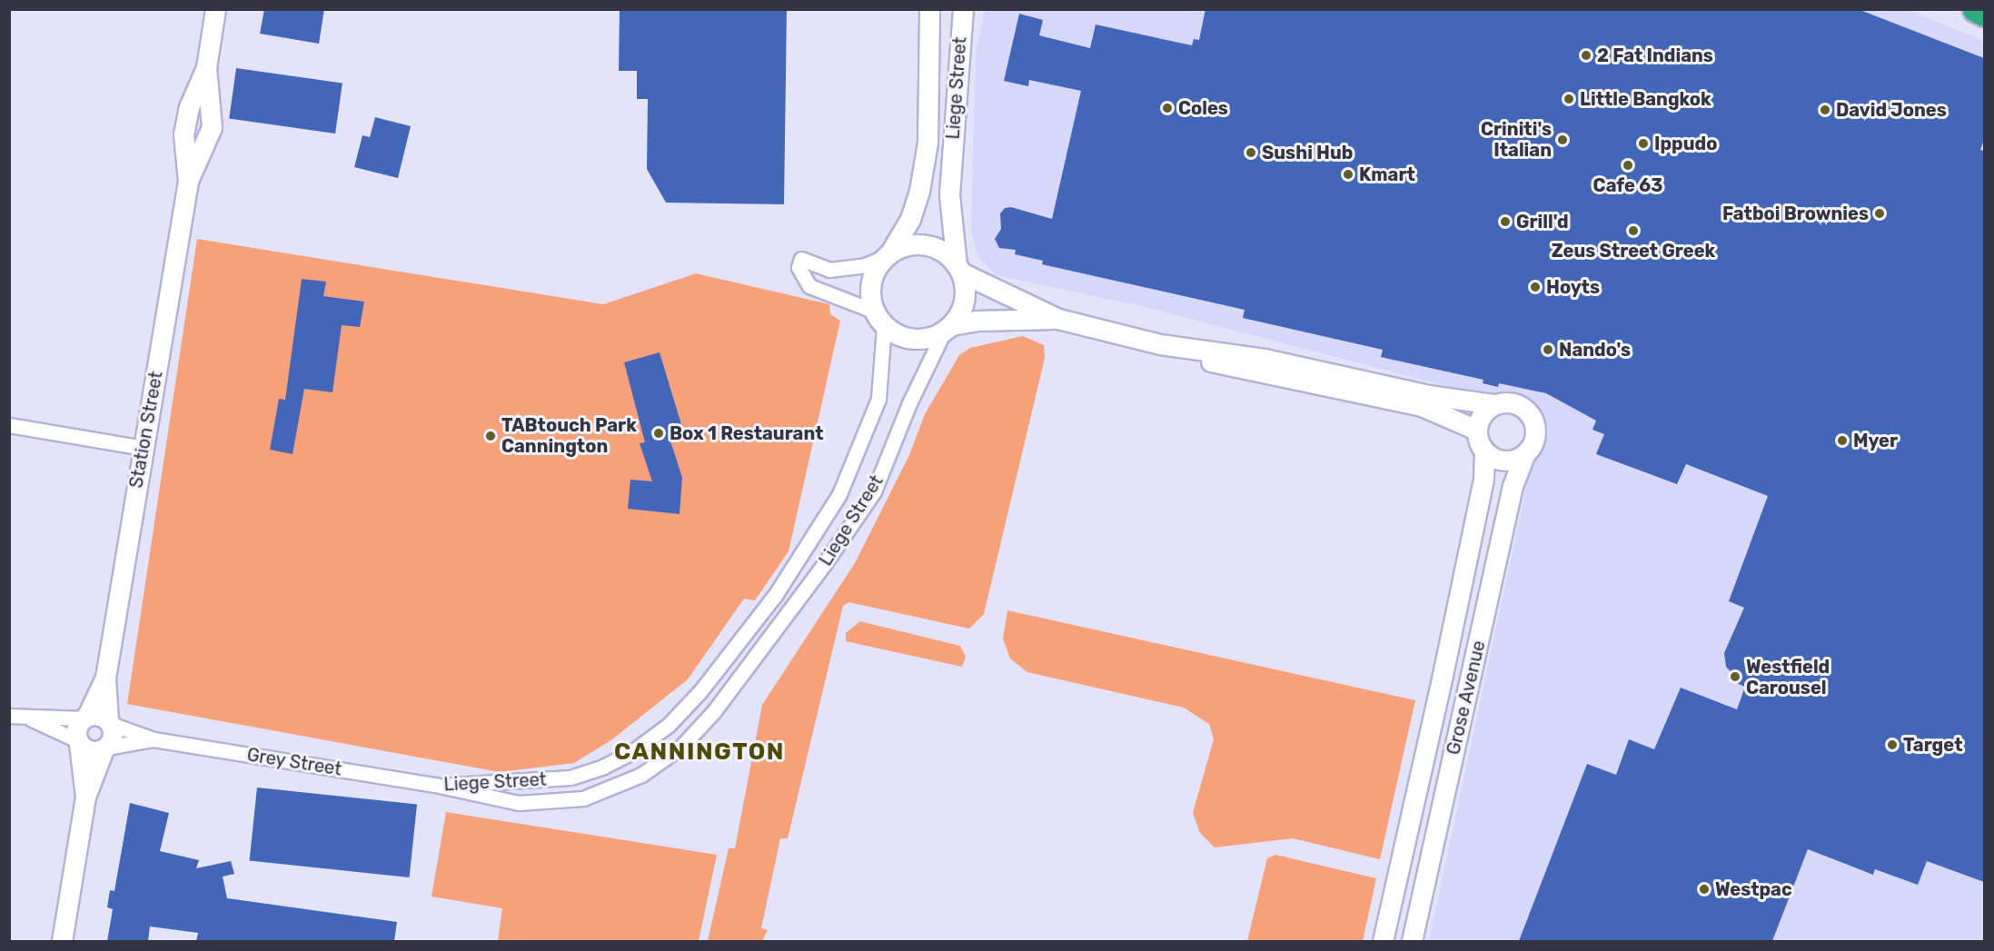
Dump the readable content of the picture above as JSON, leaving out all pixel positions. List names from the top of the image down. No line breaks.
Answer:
{"streets":{"street":["Liege Street","Station Street","Grose Avenue","Grey Street"]},"crossings":[["Liege Street","Grey Street"],["Station Street","Grey Street"]],"districts":["CANNINGTON"],"places":["2 Fat Indians","Little Bangkok","Coles","David Jones","Criniti's Italian","Ippudo","Sushi Hub","Cafe 63","Kmart","Fatboi Brownies","Grill'd","Zeus Street Greek","Hoyts","Nando's","Box 1 Restaurant","TABtouch Park Cannington","Myer","Westfield Carousel","Target","Westpac"]}
